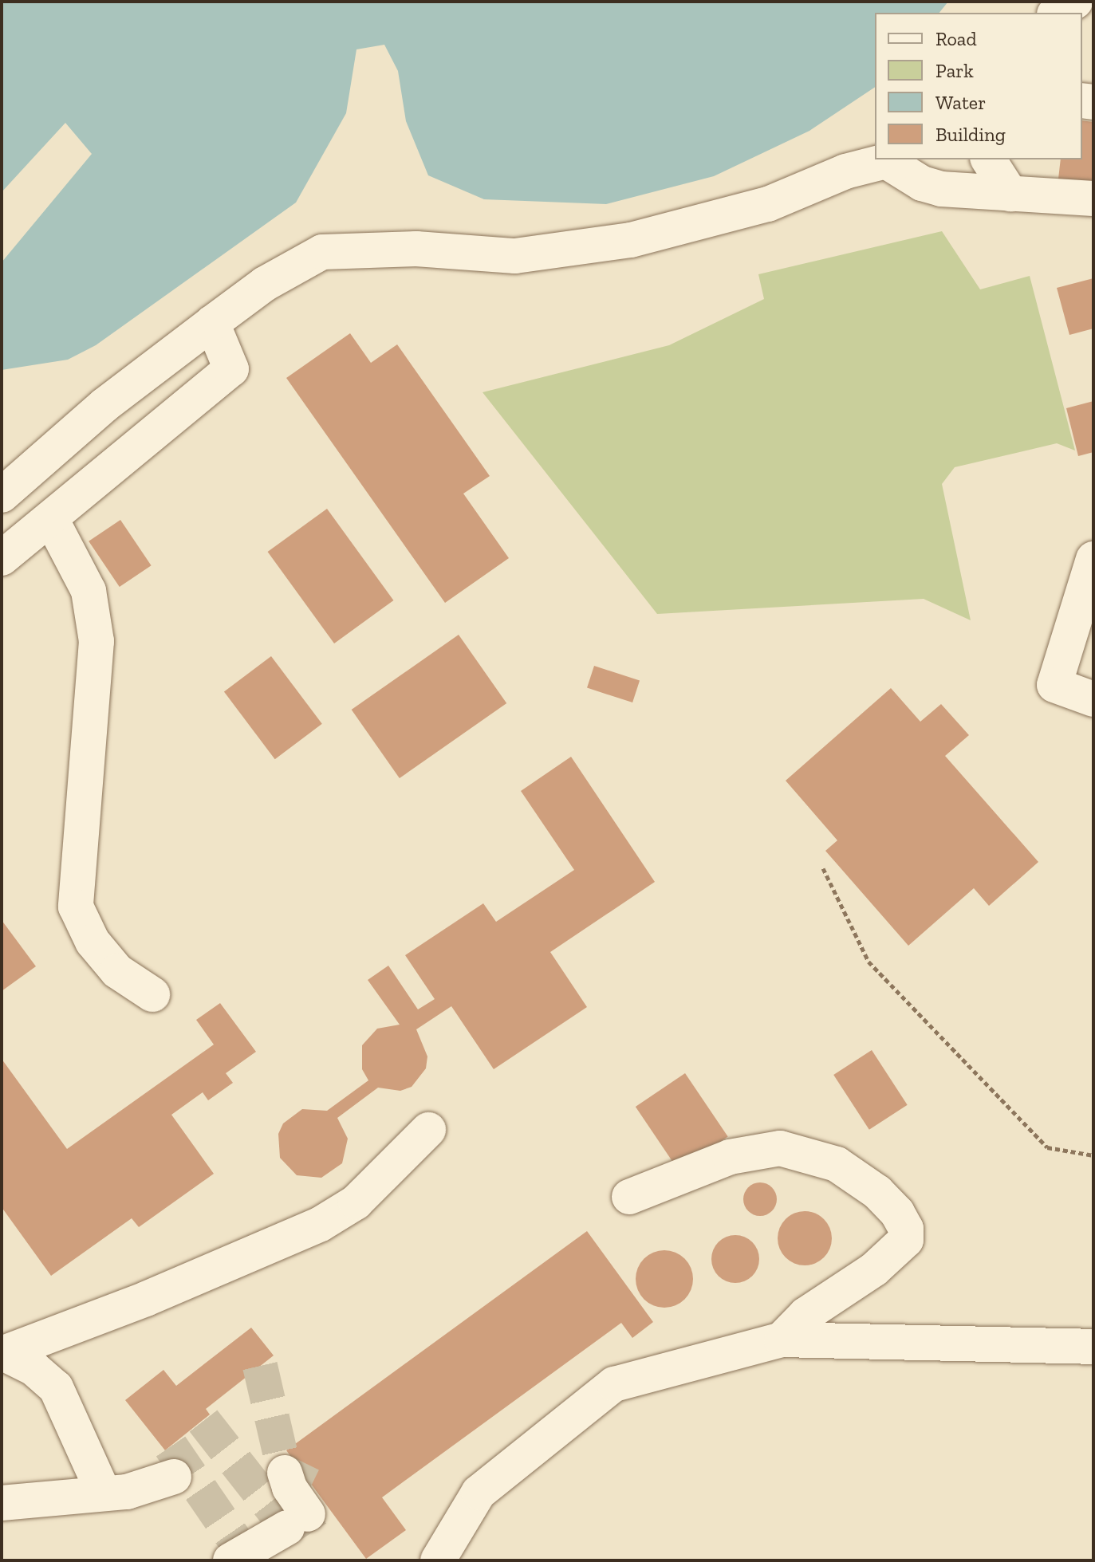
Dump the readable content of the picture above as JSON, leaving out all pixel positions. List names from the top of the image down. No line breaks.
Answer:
{"legend":["Road","Park","Water","Building"]}
